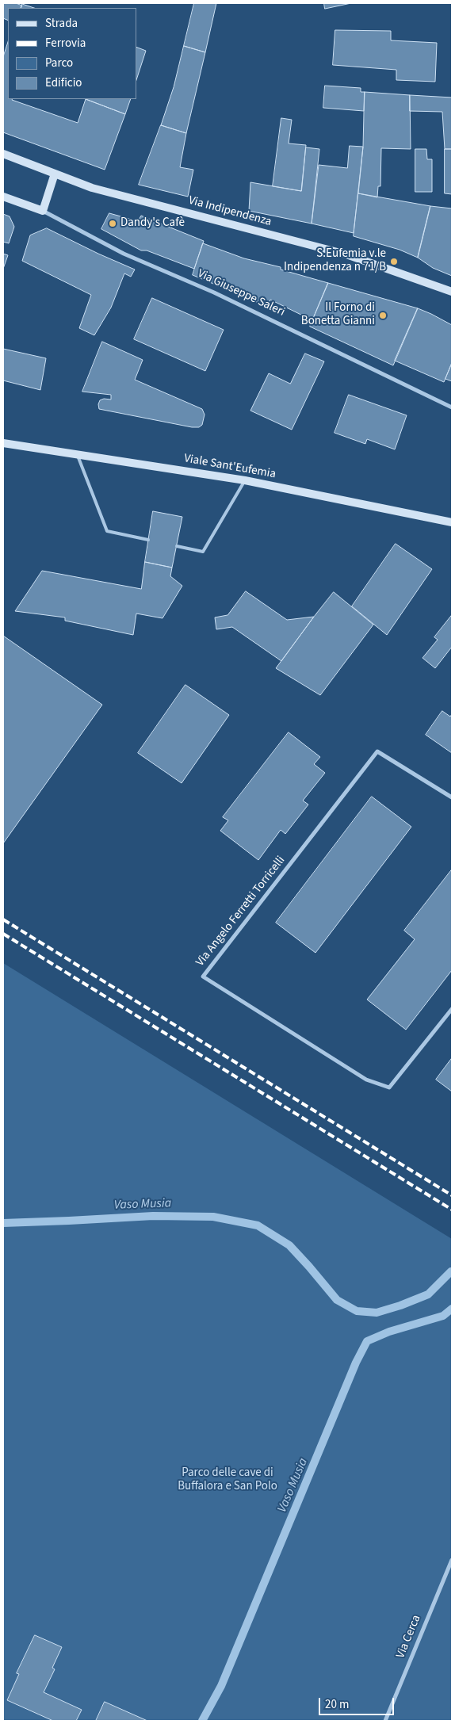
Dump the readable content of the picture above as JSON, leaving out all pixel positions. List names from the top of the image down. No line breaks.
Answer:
{"streets":{"street":["Via Indipendenza","Via Giuseppe Saleri","Viale Sant'Eufemia","Via Angelo Ferretti Torricelli","Via Cerca"]},"water":["Vaso Musia"],"parks":["Parco delle cave di Buffalora e San Polo"],"places":["Dandy's Cafè","S.Eufemia v.le Indipendenza n 71/B","Il Forno di Bonetta Gianni"],"legend":["Strada","Ferrovia","Parco","Edificio"],"scale_bar":"20 m"}
